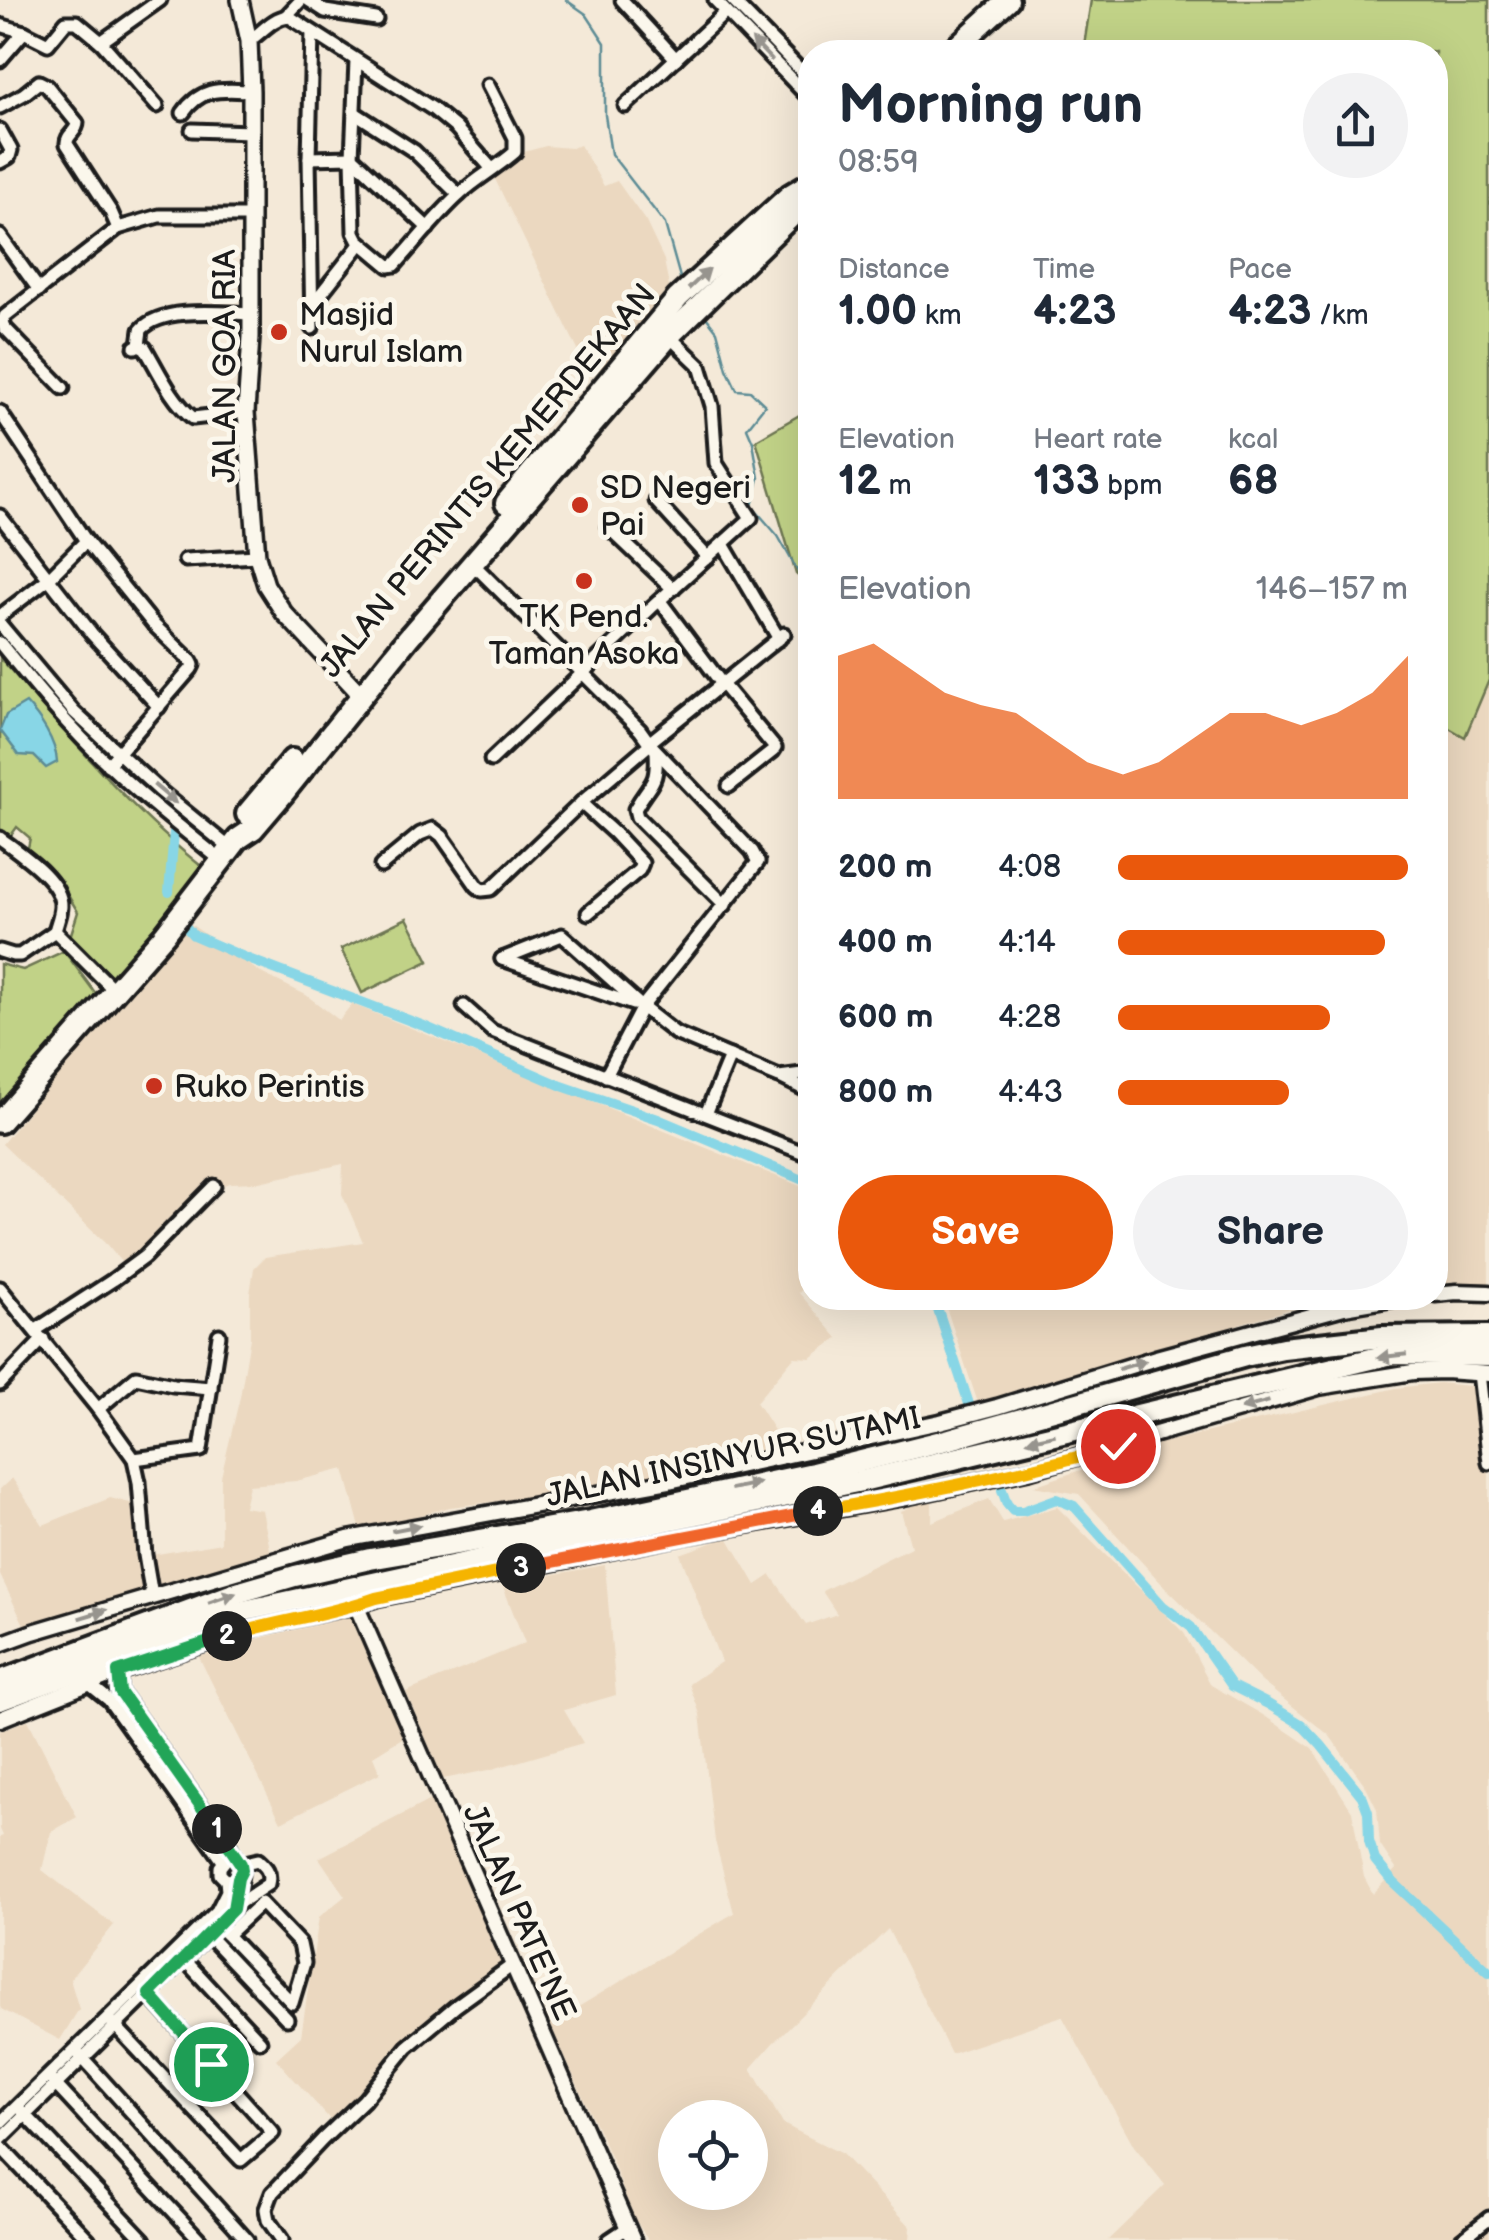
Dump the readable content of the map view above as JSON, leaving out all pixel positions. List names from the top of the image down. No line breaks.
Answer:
{"streets":{"highway":["JALAN PERINTIS KEMERDEKAAN","JALAN INSINYUR SUTAMI"],"main road":["JALAN GOA RIA"],"street":["JALAN PATE'NE"]},"crossings":[["JALAN GOA RIA","JALAN PERINTIS KEMERDEKAAN"]],"places":["Masjid Nurul Islam","SD Negeri Pai","TK Pend. Taman Asoka","Ruko Perintis"],"page":{"heading":["Morning run","08:59"],"stats":[["Distance","1.00 km"],["Time","4:23"],["Pace","4:23 /km"],["Elevation","12 m"],["Heart rate","133 bpm"],["kcal","68"]],"chart":["Elevation","146–157 m"],"list":[{"name":"200 m","note":"4:08"},{"name":"400 m","note":"4:14"},{"name":"600 m","note":"4:28"},{"name":"800 m","note":"4:43"}],"buttons":["Save","Share"],"pins":["4","3","2","1"]}}
